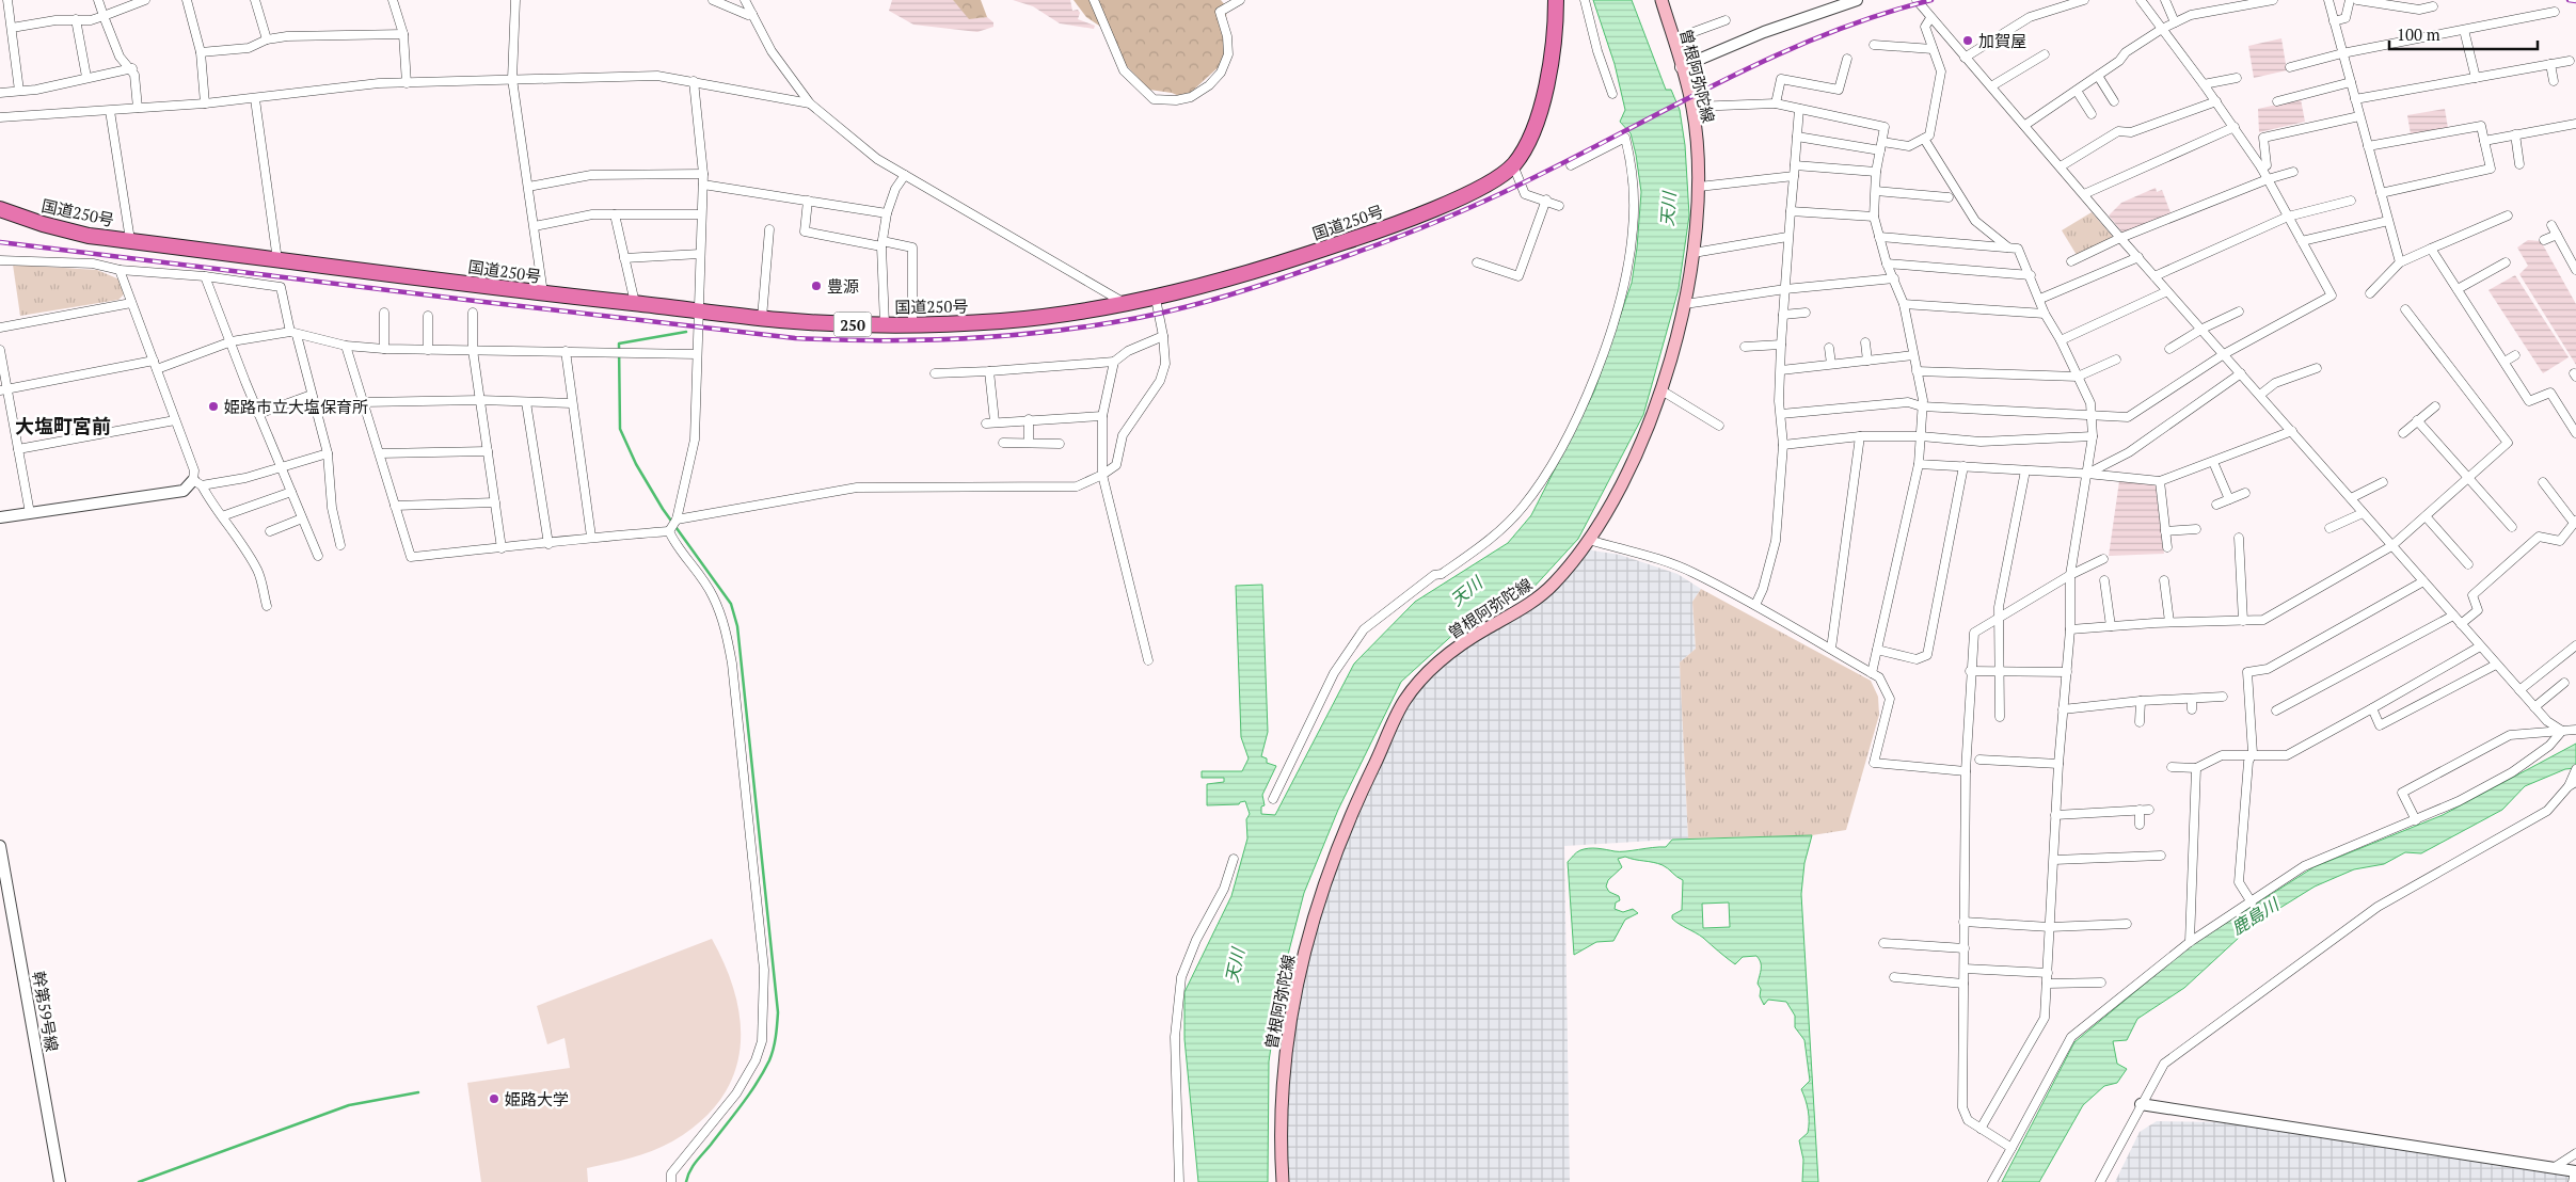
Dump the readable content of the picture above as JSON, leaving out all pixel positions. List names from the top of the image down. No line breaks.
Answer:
{"streets":{"highway":["国道250号","250"],"main road":["曽根阿弥陀線"],"street":["幹第59号線"]},"districts":["大塩町宮前"],"water":["天川","鹿島川"],"places":["加賀屋","豊源","姫路市立大塩保育所","姫路大学"],"scale_bar":"100 m"}
